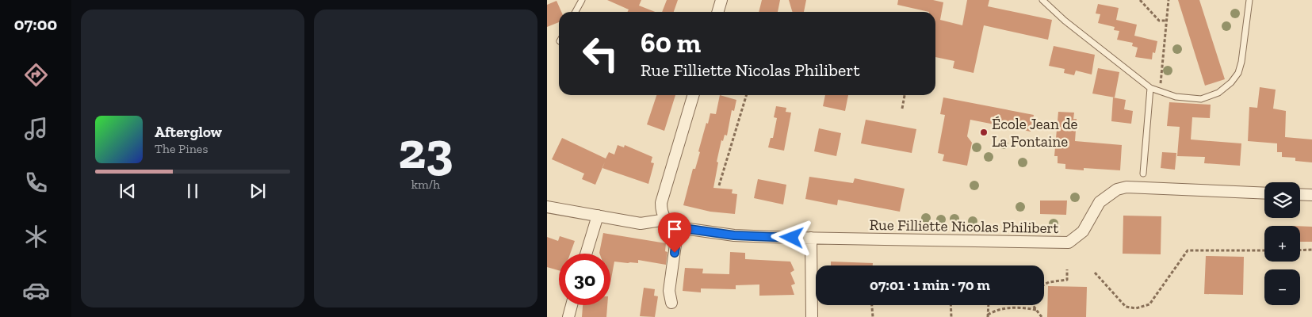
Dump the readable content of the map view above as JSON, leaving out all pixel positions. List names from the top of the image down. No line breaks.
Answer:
{"streets":{"street":["Rue Filliette Nicolas Philibert"]},"places":["École Jean de La Fontaine"],"page":{"tabs":"07:00","tile":["23","km/h"],"turn":["60 m","Rue Filliette Nicolas Philibert"],"song":["Afterglow","The Pines"],"map_buttons":["+","−"],"limit":"30","trip":"07:01 · 1 min · 70 m"}}
